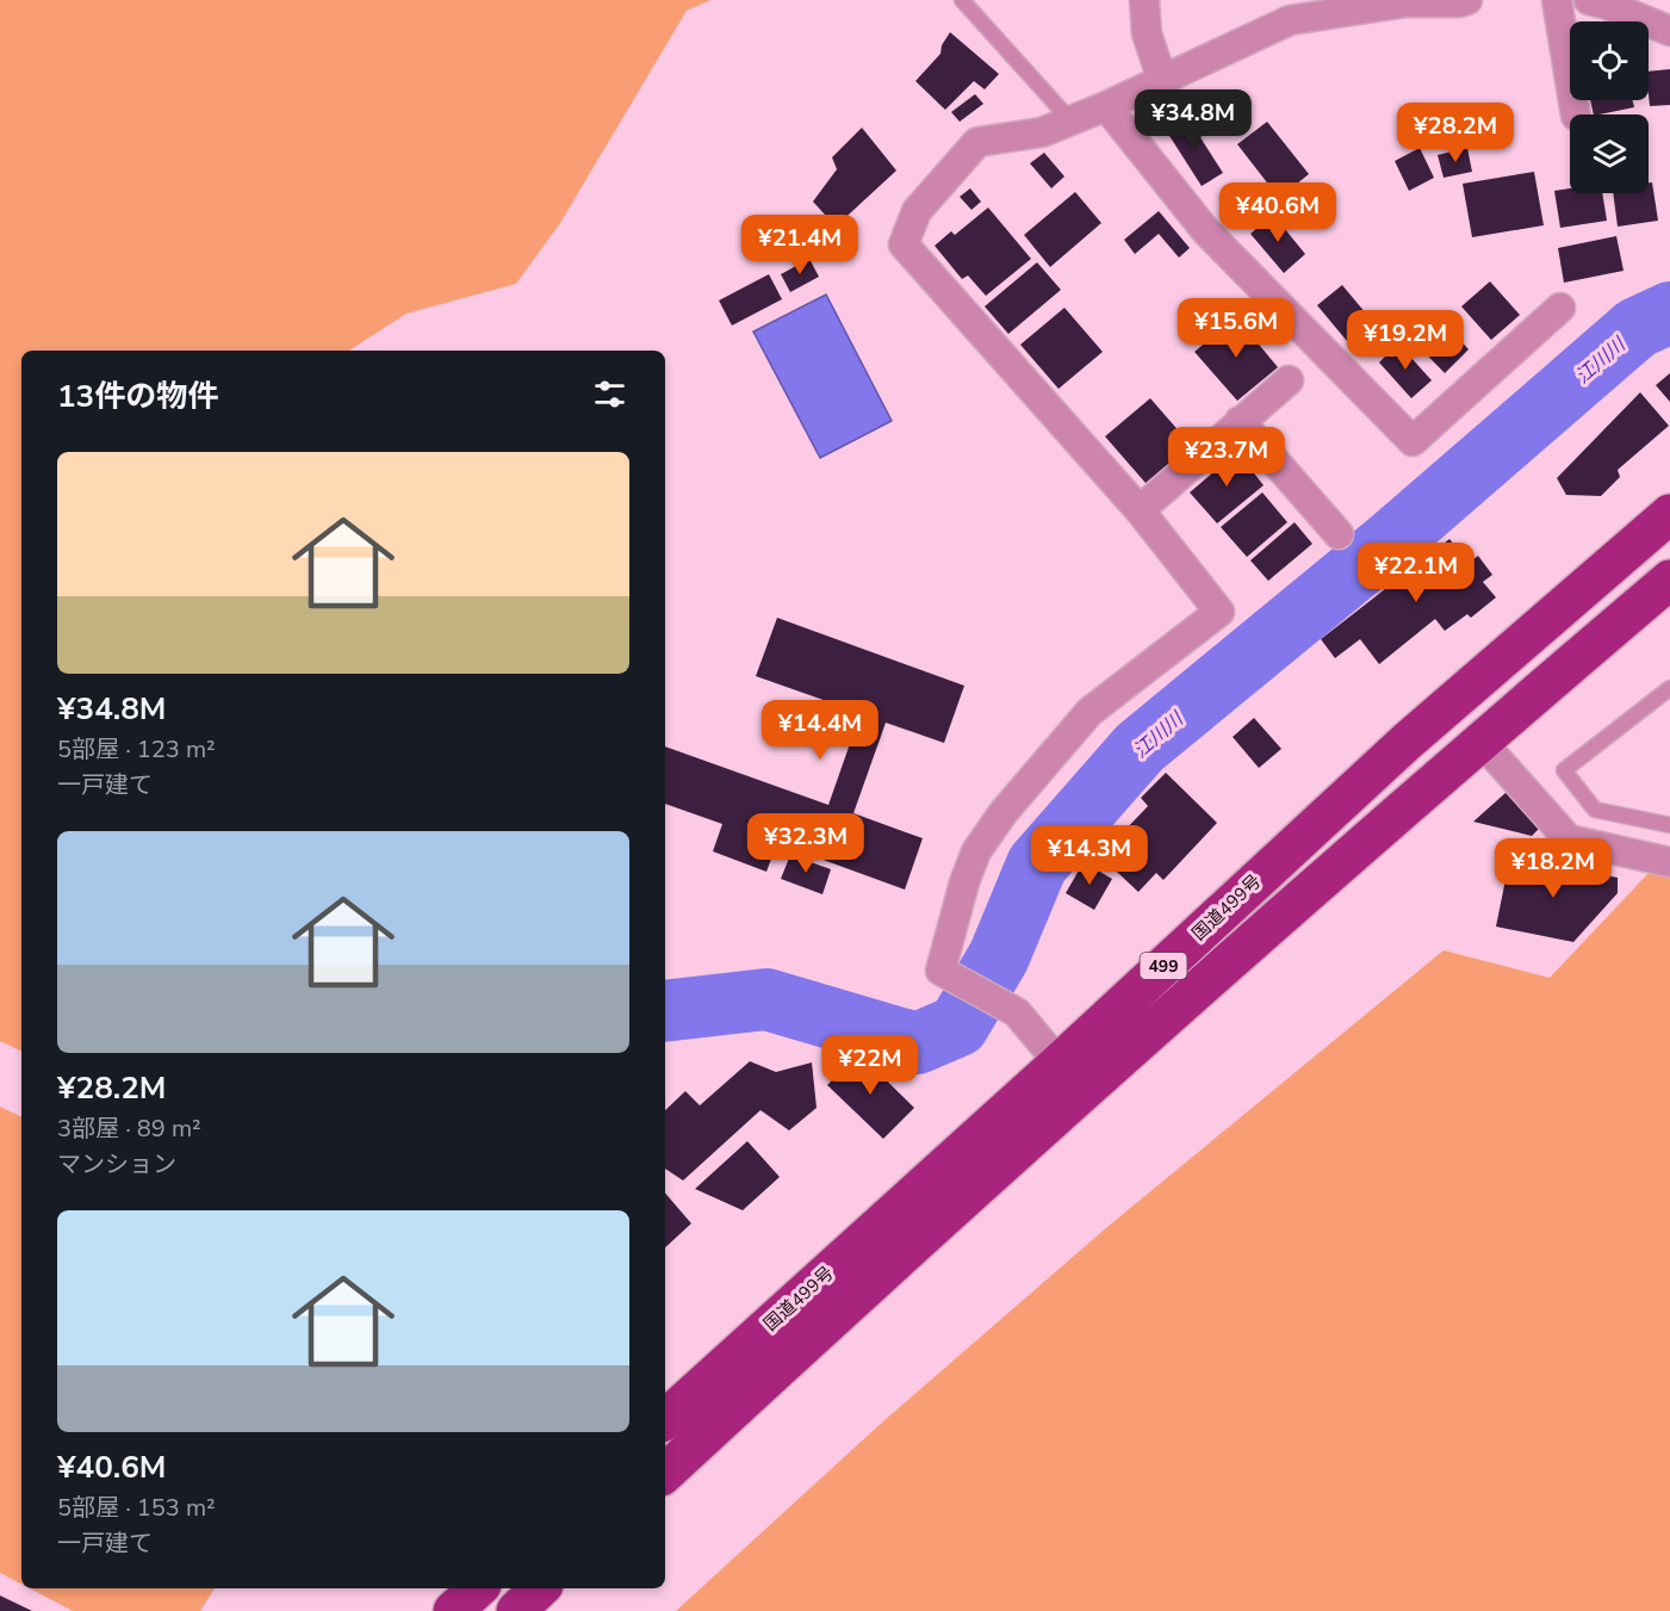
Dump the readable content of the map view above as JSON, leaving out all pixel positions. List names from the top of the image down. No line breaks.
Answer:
{"streets":{"highway":["国道499号","499"]},"water":["江川川"],"page":{"price":["¥34.8M","¥28.2M","¥40.6M","¥21.4M","¥15.6M","¥19.2M","¥23.7M","¥22.1M","¥14.4M","¥32.3M","¥14.3M","¥18.2M","¥22M"],"heading":"13件の物件","list":[{"name":"¥34.8M","note":"5部屋 · 123 m² · 一戸建て"},{"name":"¥28.2M","note":"3部屋 · 89 m² · マンション"},{"name":"¥40.6M","note":"5部屋 · 153 m² · 一戸建て"}]}}
